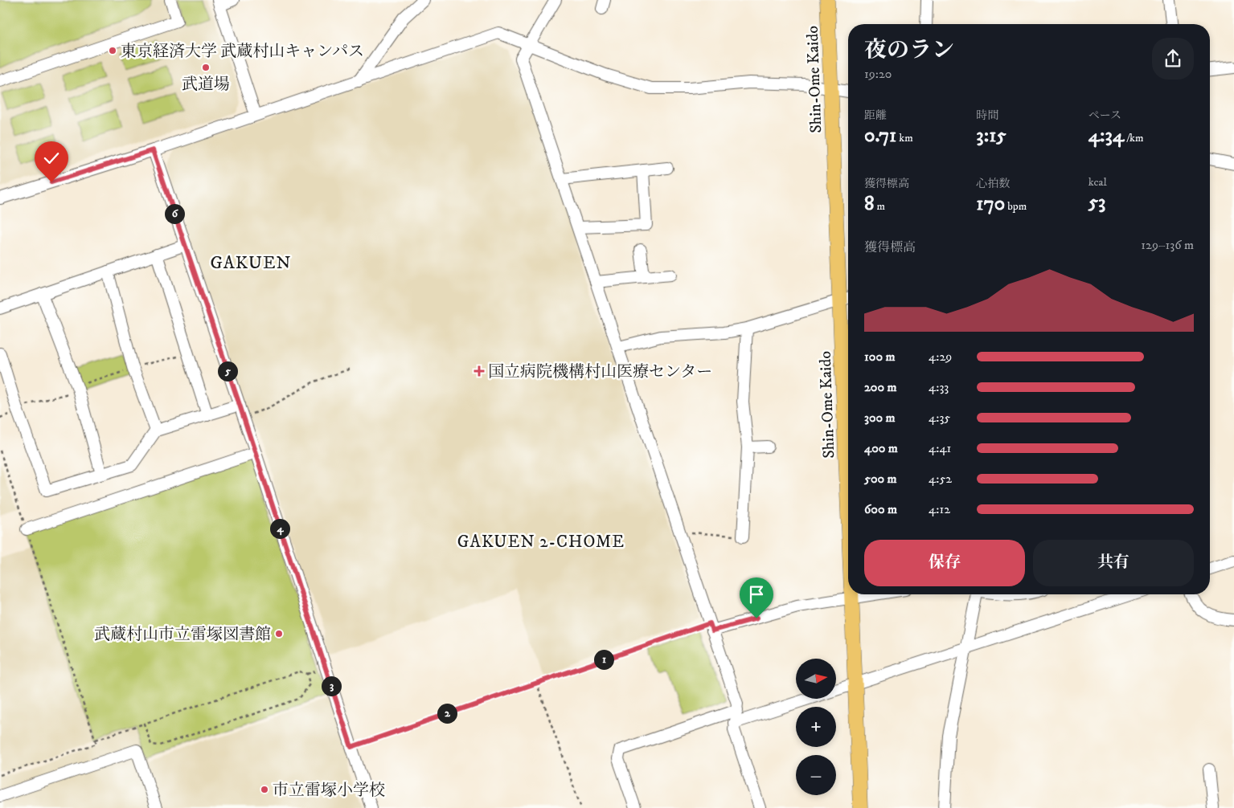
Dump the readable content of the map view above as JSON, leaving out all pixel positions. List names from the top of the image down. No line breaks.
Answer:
{"streets":{"main road":["Shin-Ome Kaido"]},"districts":["GAKUEN","GAKUEN 2-CHOME"],"places":{"other":["東京経済大学 武蔵村山キャンパス","武道場","武蔵村山市立雷塚図書館","市立雷塚小学校"],"health":["国立病院機構村山医療センター"]},"north":"right","page":{"heading":["夜のラン","19:20"],"stats":[["距離","0.71 km"],["時間","3:15"],["ペース","4:34 /km"],["獲得標高","8 m"],["心拍数","170 bpm"],["kcal","53"]],"pins":["6","5","4","1","3","2"],"chart":["獲得標高","129–136 m"],"list":[{"name":"100 m","note":"4:29"},{"name":"200 m","note":"4:33"},{"name":"300 m","note":"4:35"},{"name":"400 m","note":"4:41"},{"name":"500 m","note":"4:52"},{"name":"600 m","note":"4:12"}],"buttons":["保存","共有"],"map_buttons":["+","−"]}}
